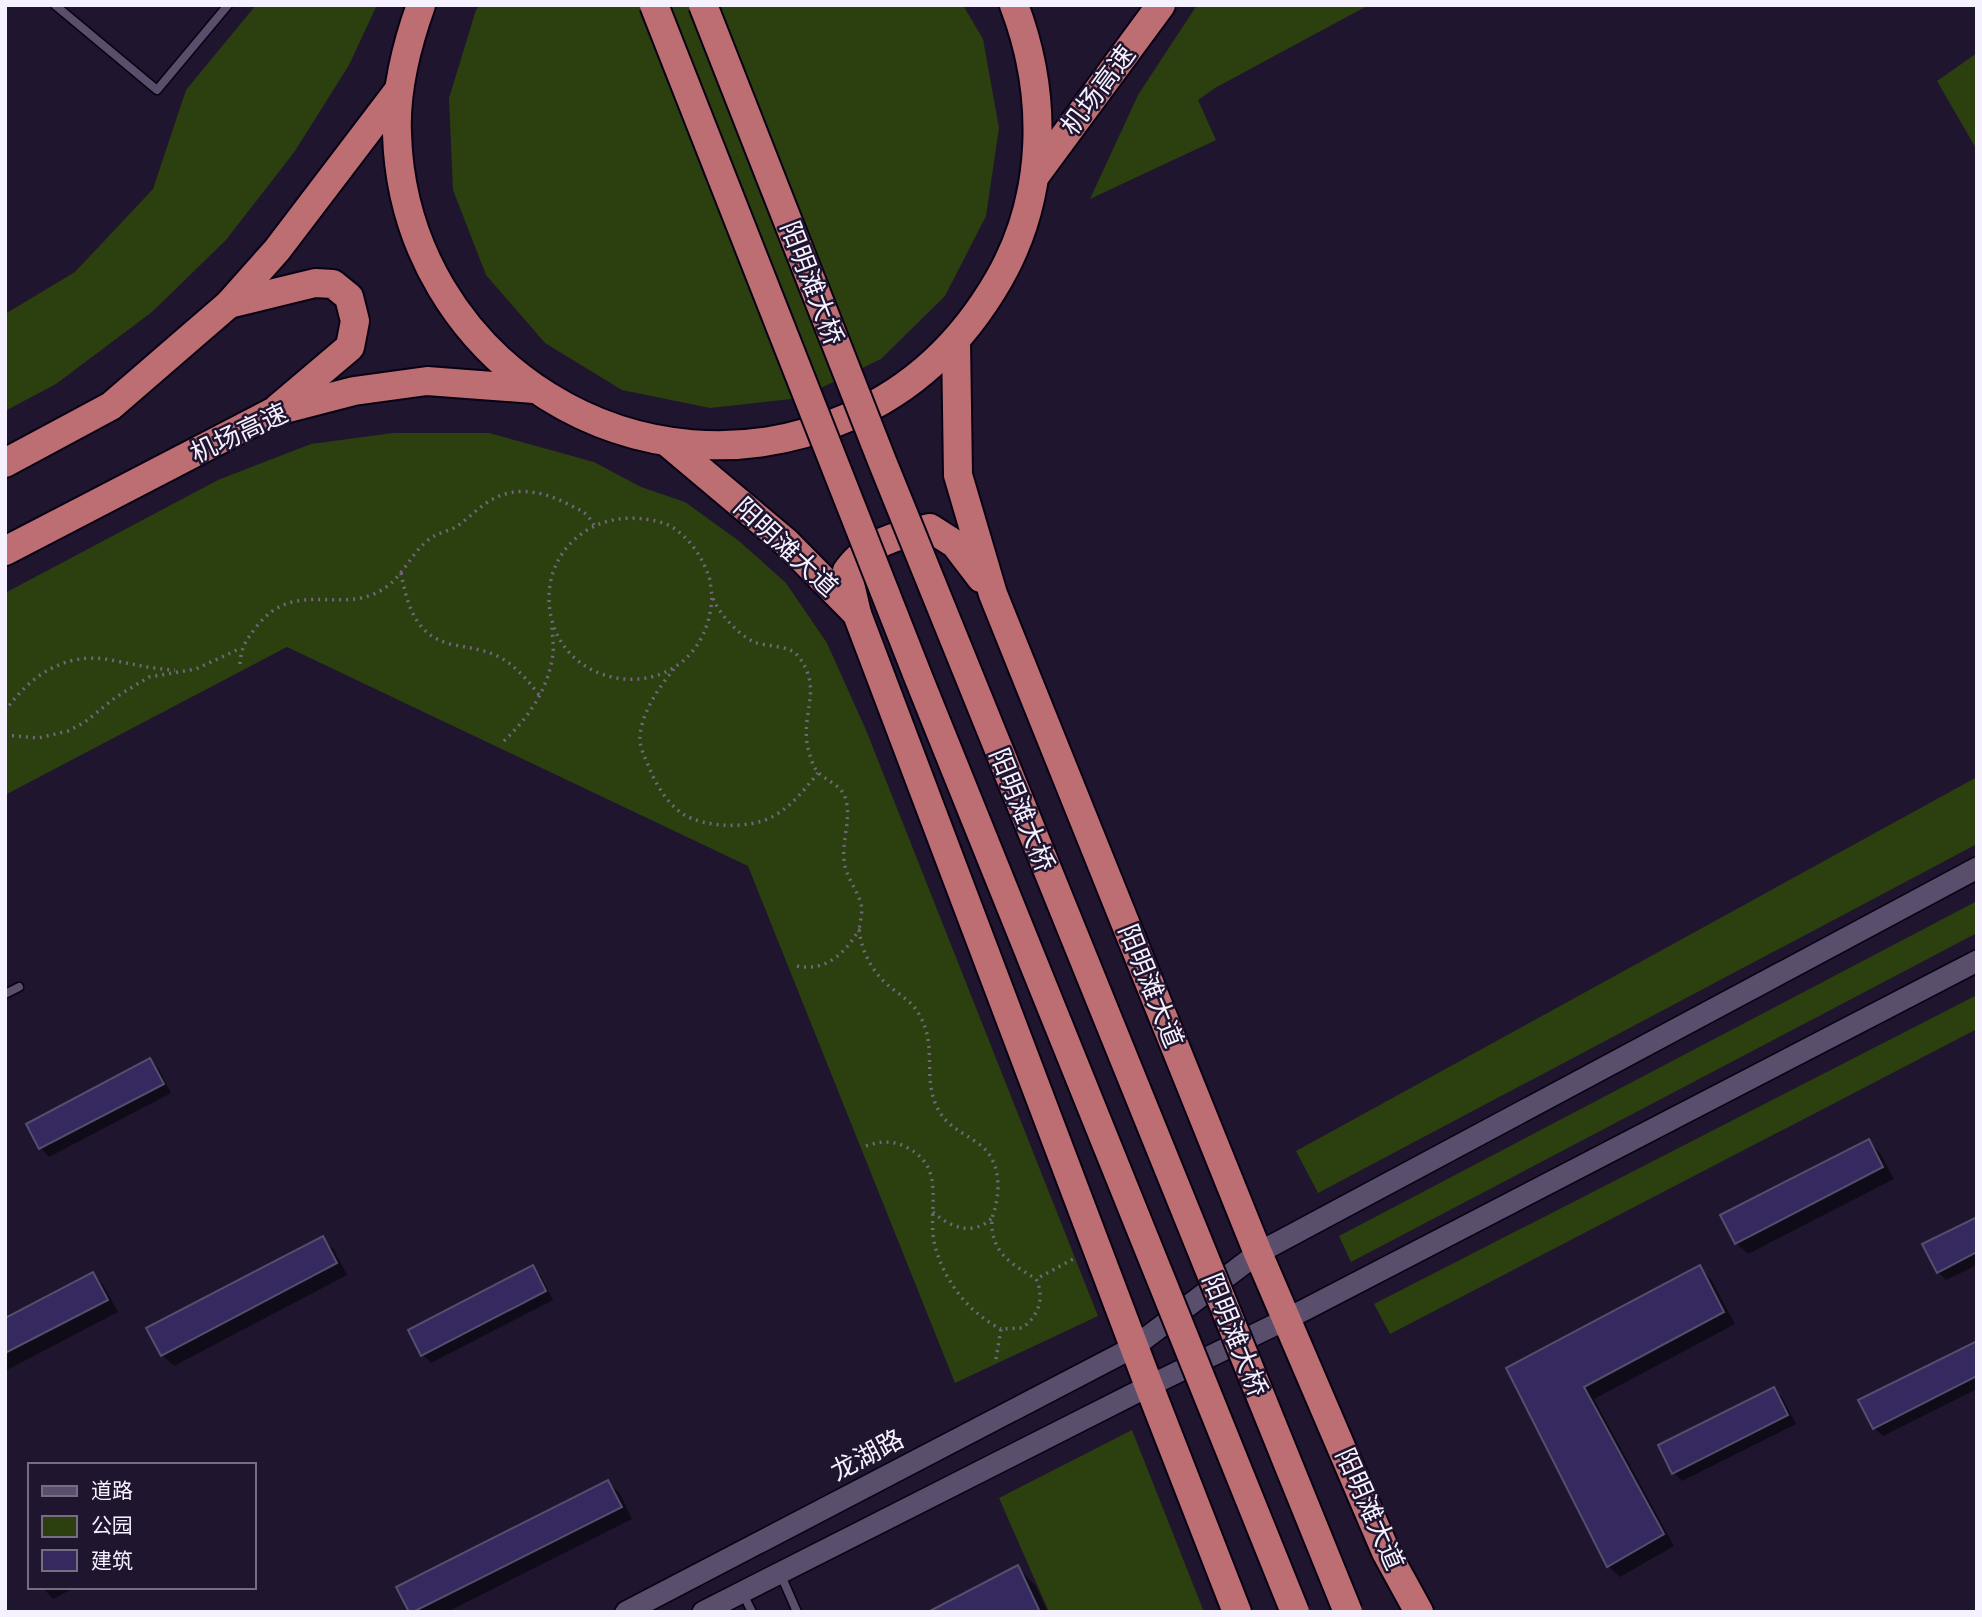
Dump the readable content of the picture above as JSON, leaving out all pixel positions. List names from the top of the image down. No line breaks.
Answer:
{"streets":{"highway":["机场高速","阳明滩大桥","阳明滩大道"],"main road":["龙湖路"]},"crossings":[["阳明滩大道","龙湖路"]],"legend":["道路","公园","建筑"]}
